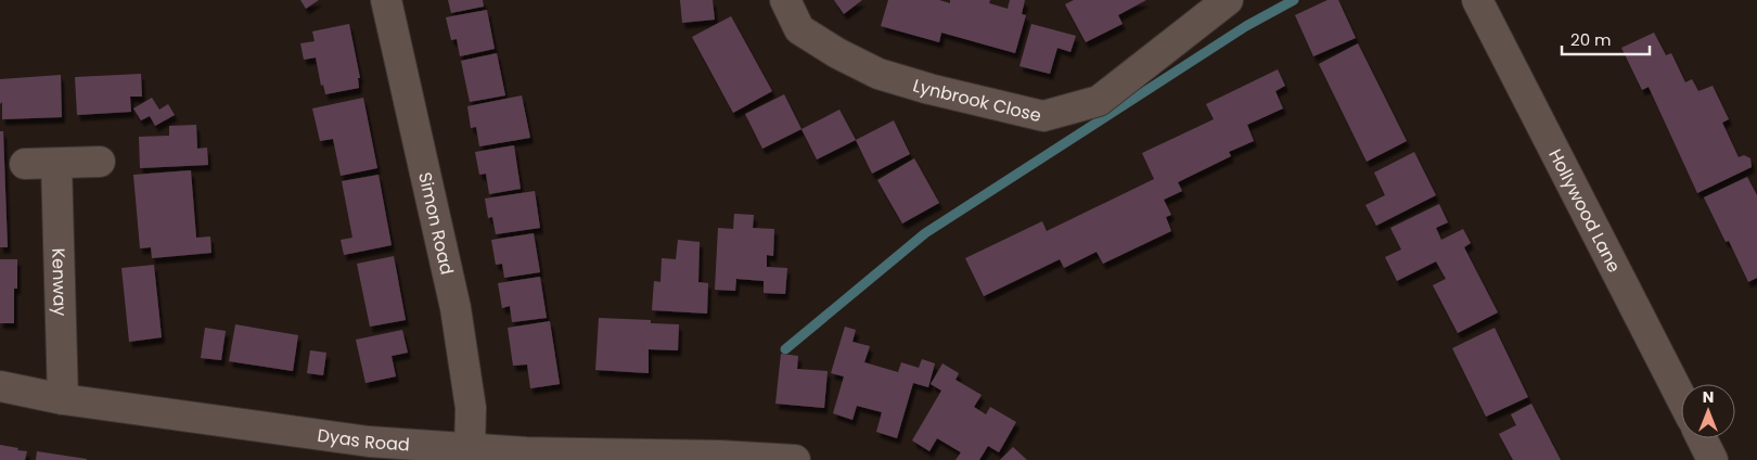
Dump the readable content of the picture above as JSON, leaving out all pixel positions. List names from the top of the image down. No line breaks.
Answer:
{"streets":{"street":["Lynbrook Close","Hollywood Lane","Simon Road","Kenway","Dyas Road"]},"crossings":[["Simon Road","Dyas Road"],["Kenway","Dyas Road"]],"scale_bar":"20 m","north":"top"}
